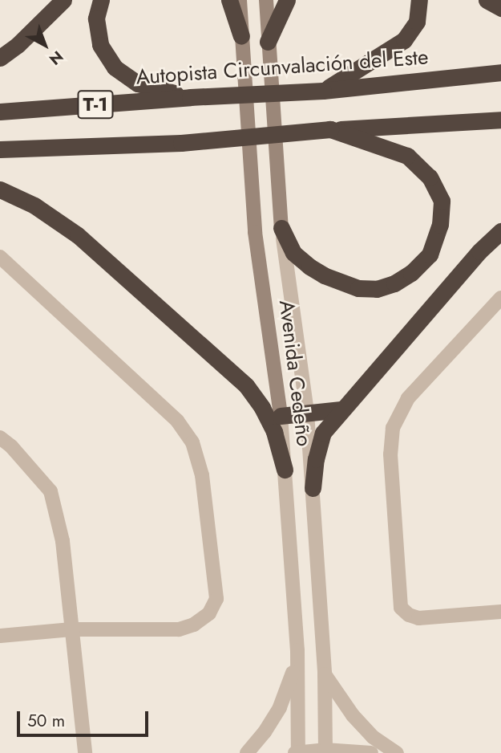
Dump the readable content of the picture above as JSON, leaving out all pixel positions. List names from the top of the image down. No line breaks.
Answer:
{"streets":{"highway":["Autopista Circunvalación del Este","T-1"],"main road":["Avenida Cedeño"]},"scale_bar":"50 m","north":"bottom right"}
